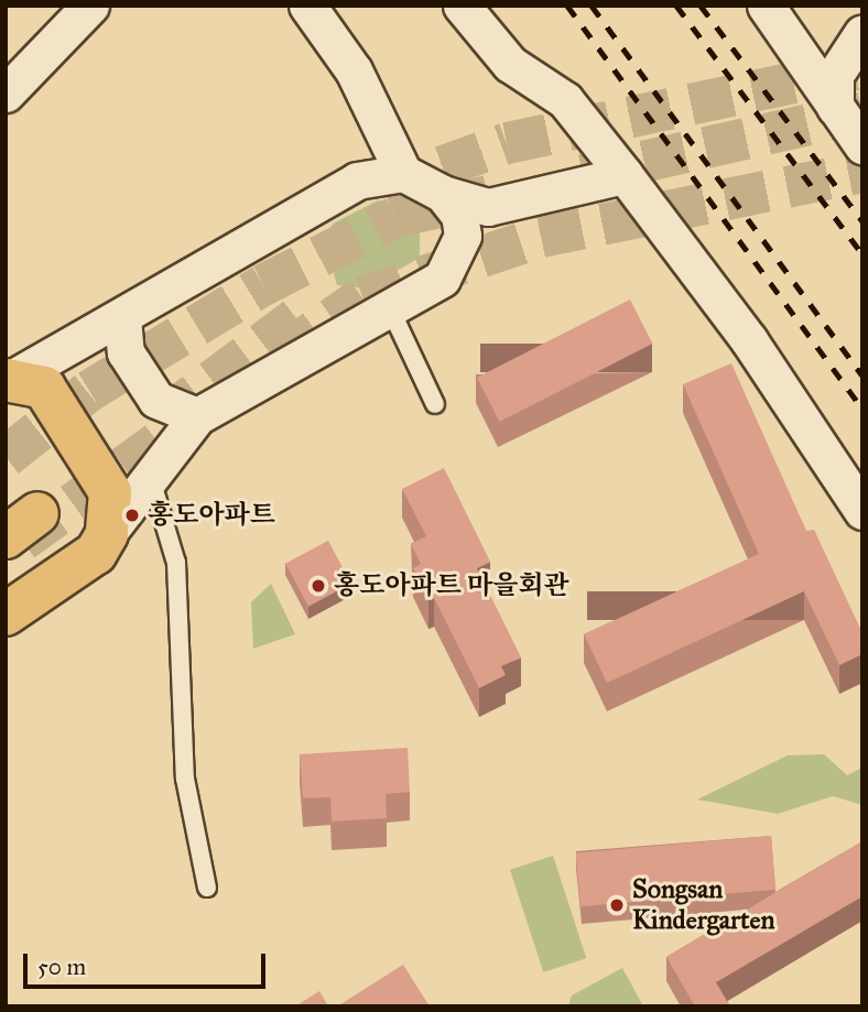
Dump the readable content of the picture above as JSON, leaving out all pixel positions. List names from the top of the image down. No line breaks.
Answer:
{"places":["홍도아파트","홍도아파트 마을회관","Songsan Kindergarten"],"scale_bar":"50 m"}
